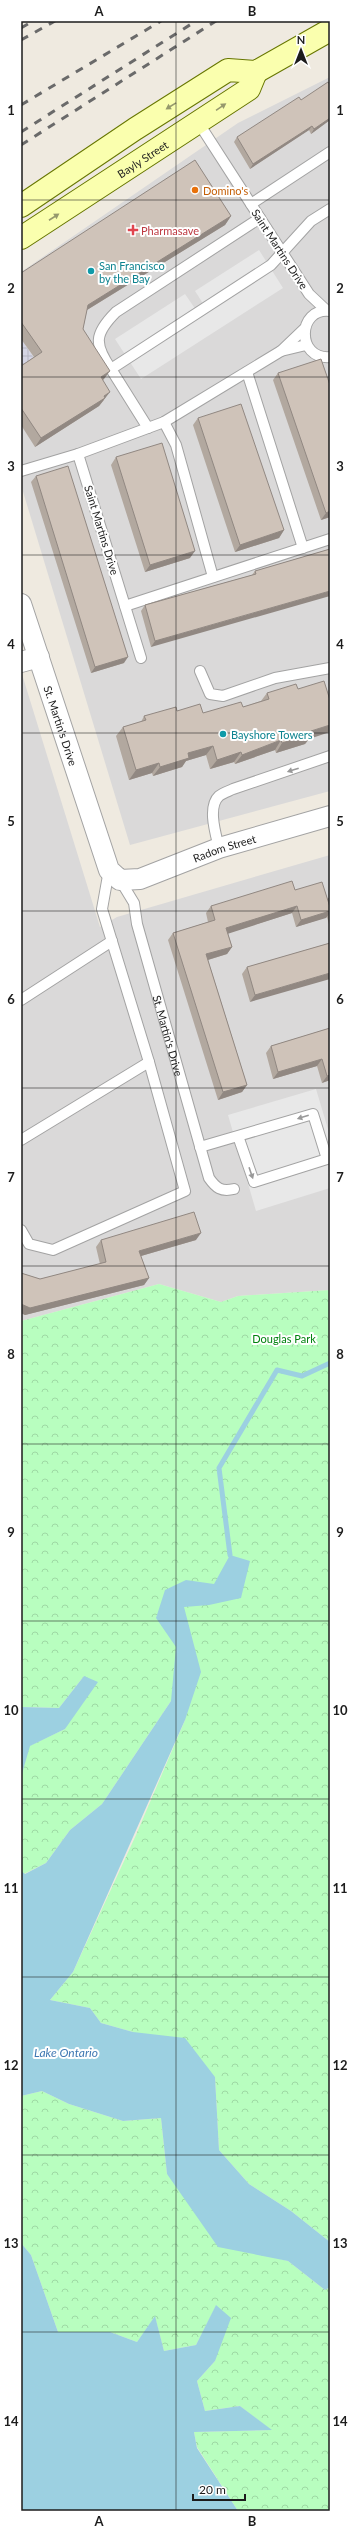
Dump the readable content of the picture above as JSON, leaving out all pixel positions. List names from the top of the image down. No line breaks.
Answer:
{"streets":{"main road":["Bayly Street"],"street":["St. Martin's Drive","Radom Street"],"lane":["Saint Martins Drive"]},"crossings":[["Bayly Street","Saint Martins Drive"],["St. Martin's Drive","Radom Street"]],"water":["Lake Ontario"],"parks":["Douglas Park"],"places":{"other":["Domino's","San Francisco by the Bay","Bayshore Towers"],"health":["Pharmasave"]},"scale_bar":"20 m","north":"top","grid":{"columns":["A","B"],"rows":["1","2","3","4","5","6","7","8","9","10","11","12","13","14"]}}
